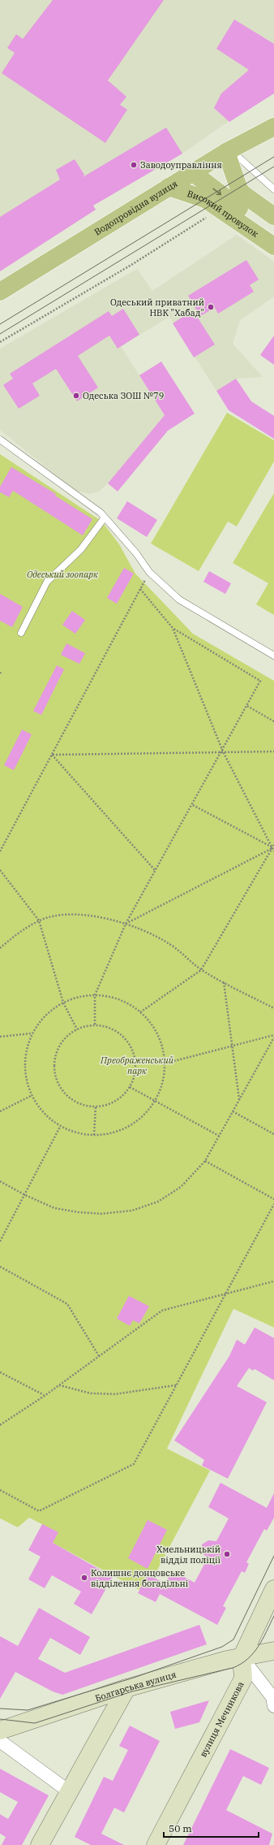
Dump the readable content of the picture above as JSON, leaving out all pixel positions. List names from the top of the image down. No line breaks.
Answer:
{"streets":{"main road":["Водопровідна вулиця","Високий провулок"],"street":["Болгарська вулиця","вулиця Мечникова"]},"crossings":[["Водопровідна вулиця","Високий провулок"],["Болгарська вулиця","вулиця Мечникова"]],"parks":["Одеський зоопарк","Преображенський парк"],"places":["Заводоуправління","Одеський приватний НВК \"Хабад\"","Одеська ЗОШ №79","Хмельницькій відділ поліції","Колишнє донцовське відділення богадільні"],"scale_bar":"50 m"}
